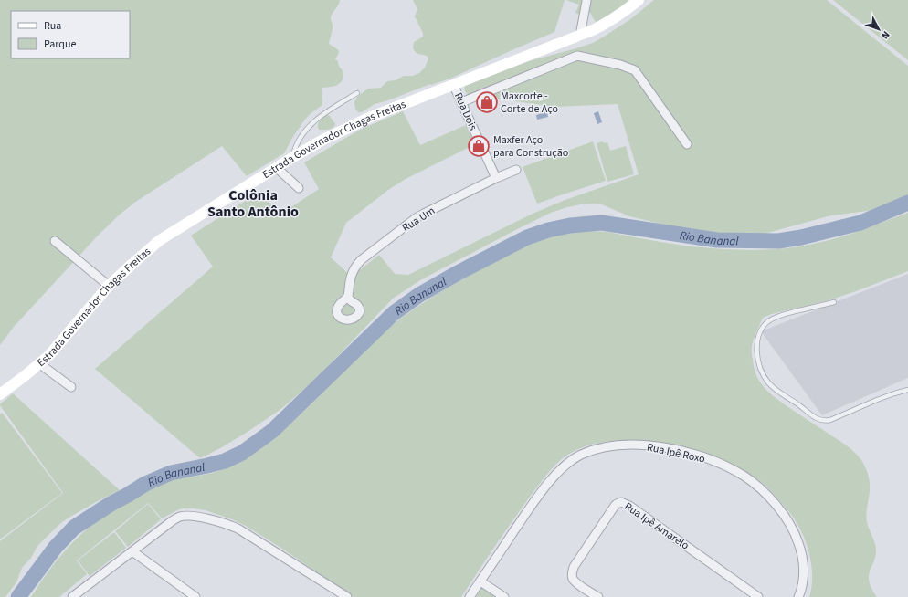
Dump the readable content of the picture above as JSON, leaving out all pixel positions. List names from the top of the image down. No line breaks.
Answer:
{"streets":{"main road":["Estrada Governador Chagas Freitas"],"street":["Rua Dois","Rua Um","Rua Ipê Roxo","Rua Ipê Amarelo"]},"crossings":[["Rua Dois","Estrada Governador Chagas Freitas"],["Rua Dois","Rua Um"]],"districts":["Colônia Santo Antônio"],"water":["Rio Bananal"],"places":{"shop":["Maxcorte - Corte de Aço","Maxfer Aço para Construção"]},"legend":["Rua","Parque"],"north":"bottom right"}
